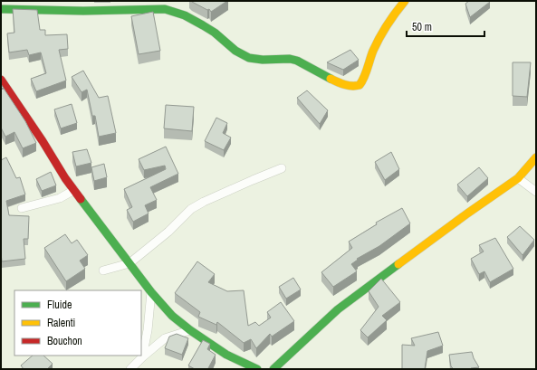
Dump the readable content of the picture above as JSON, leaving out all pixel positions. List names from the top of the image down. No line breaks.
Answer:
{"legend":["Fluide","Ralenti","Bouchon"],"scale_bar":"50 m"}
